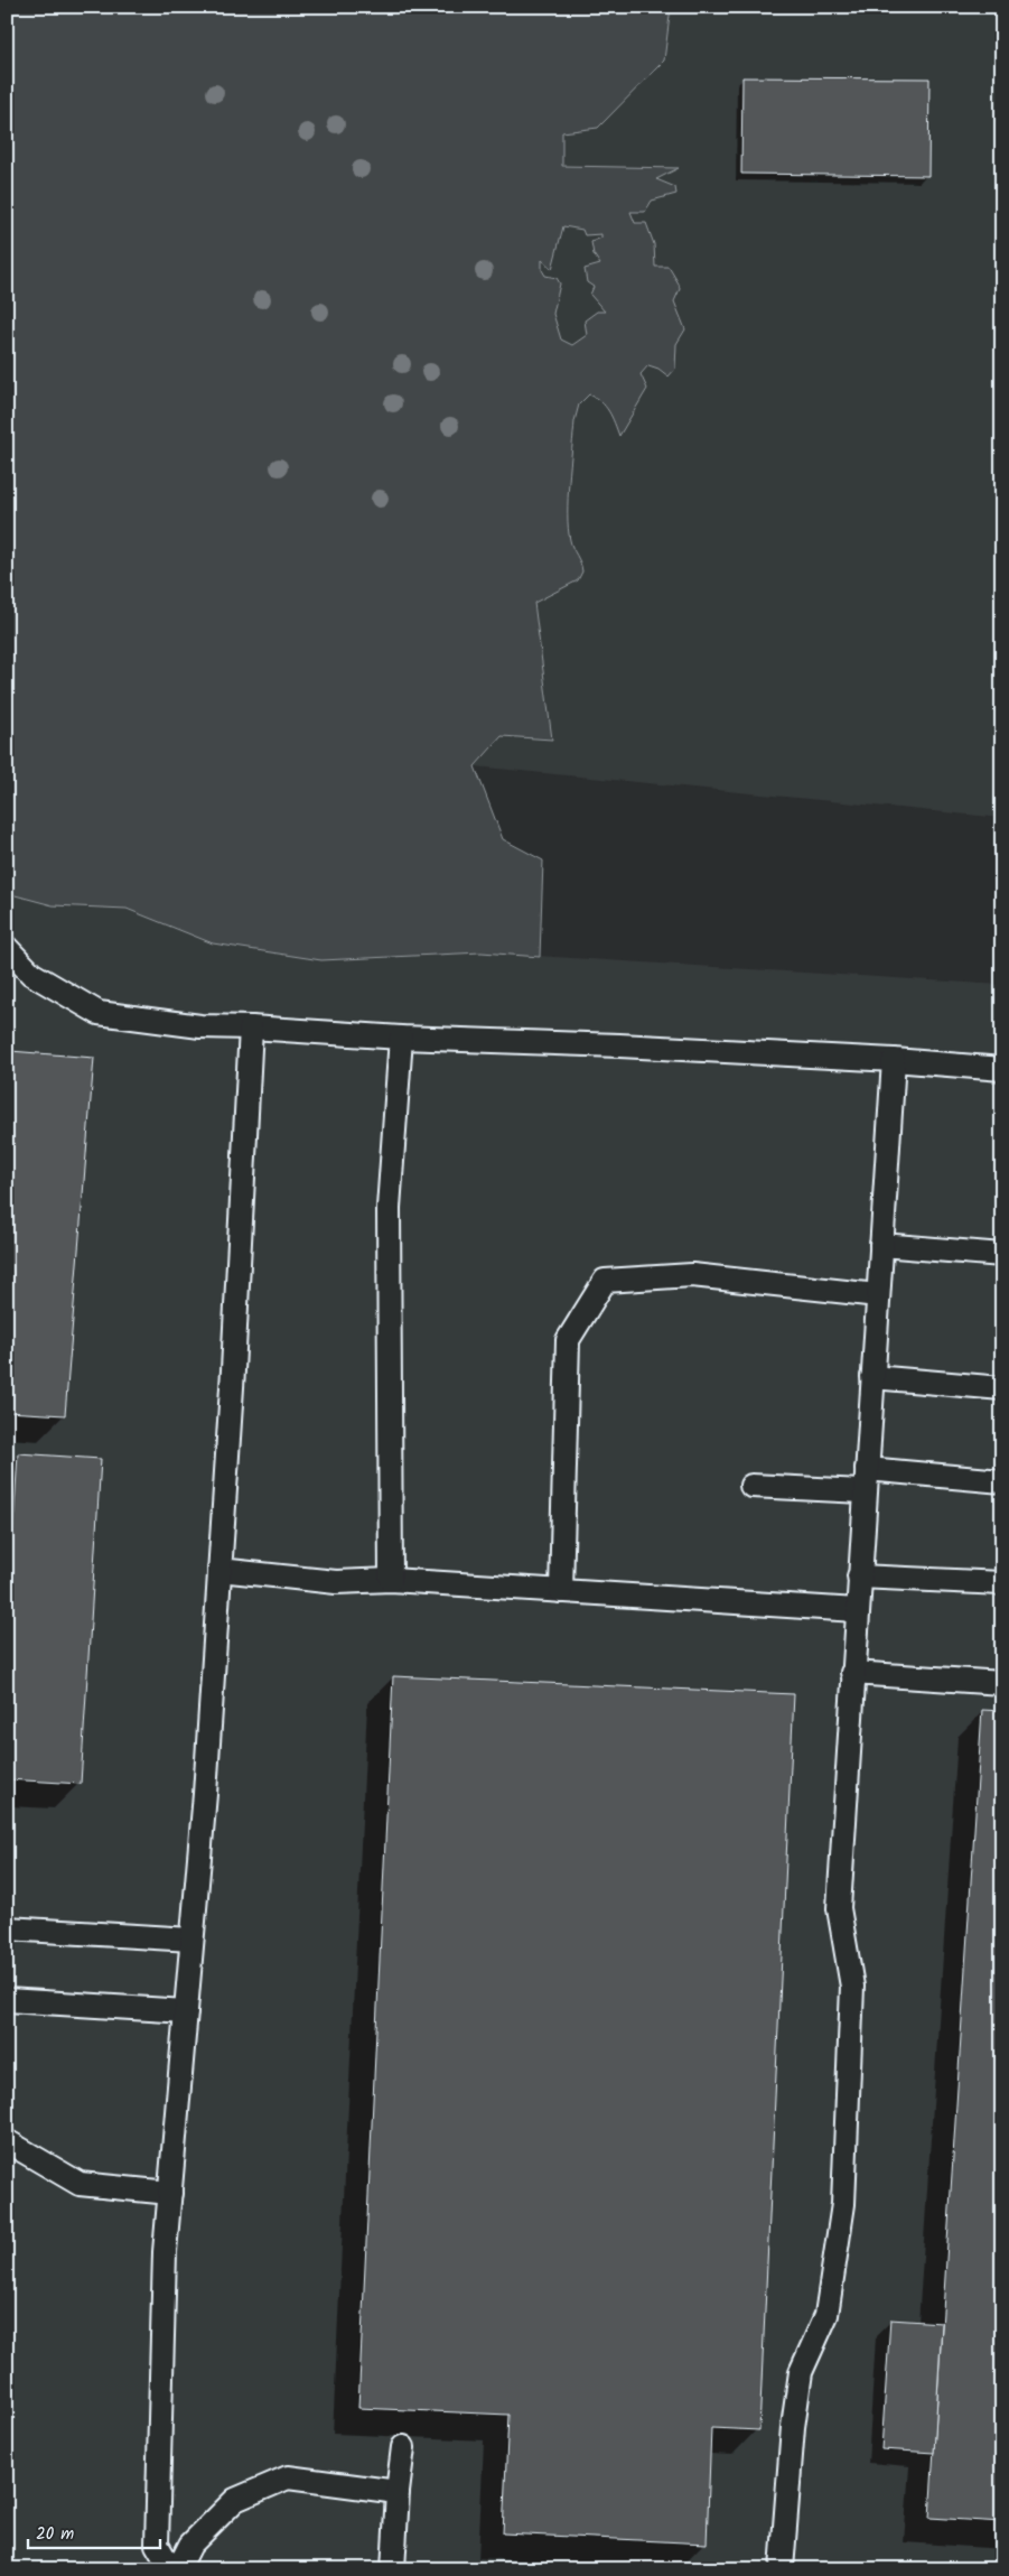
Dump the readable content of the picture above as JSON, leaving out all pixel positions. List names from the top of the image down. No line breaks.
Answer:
{"scale_bar":"20 m"}
